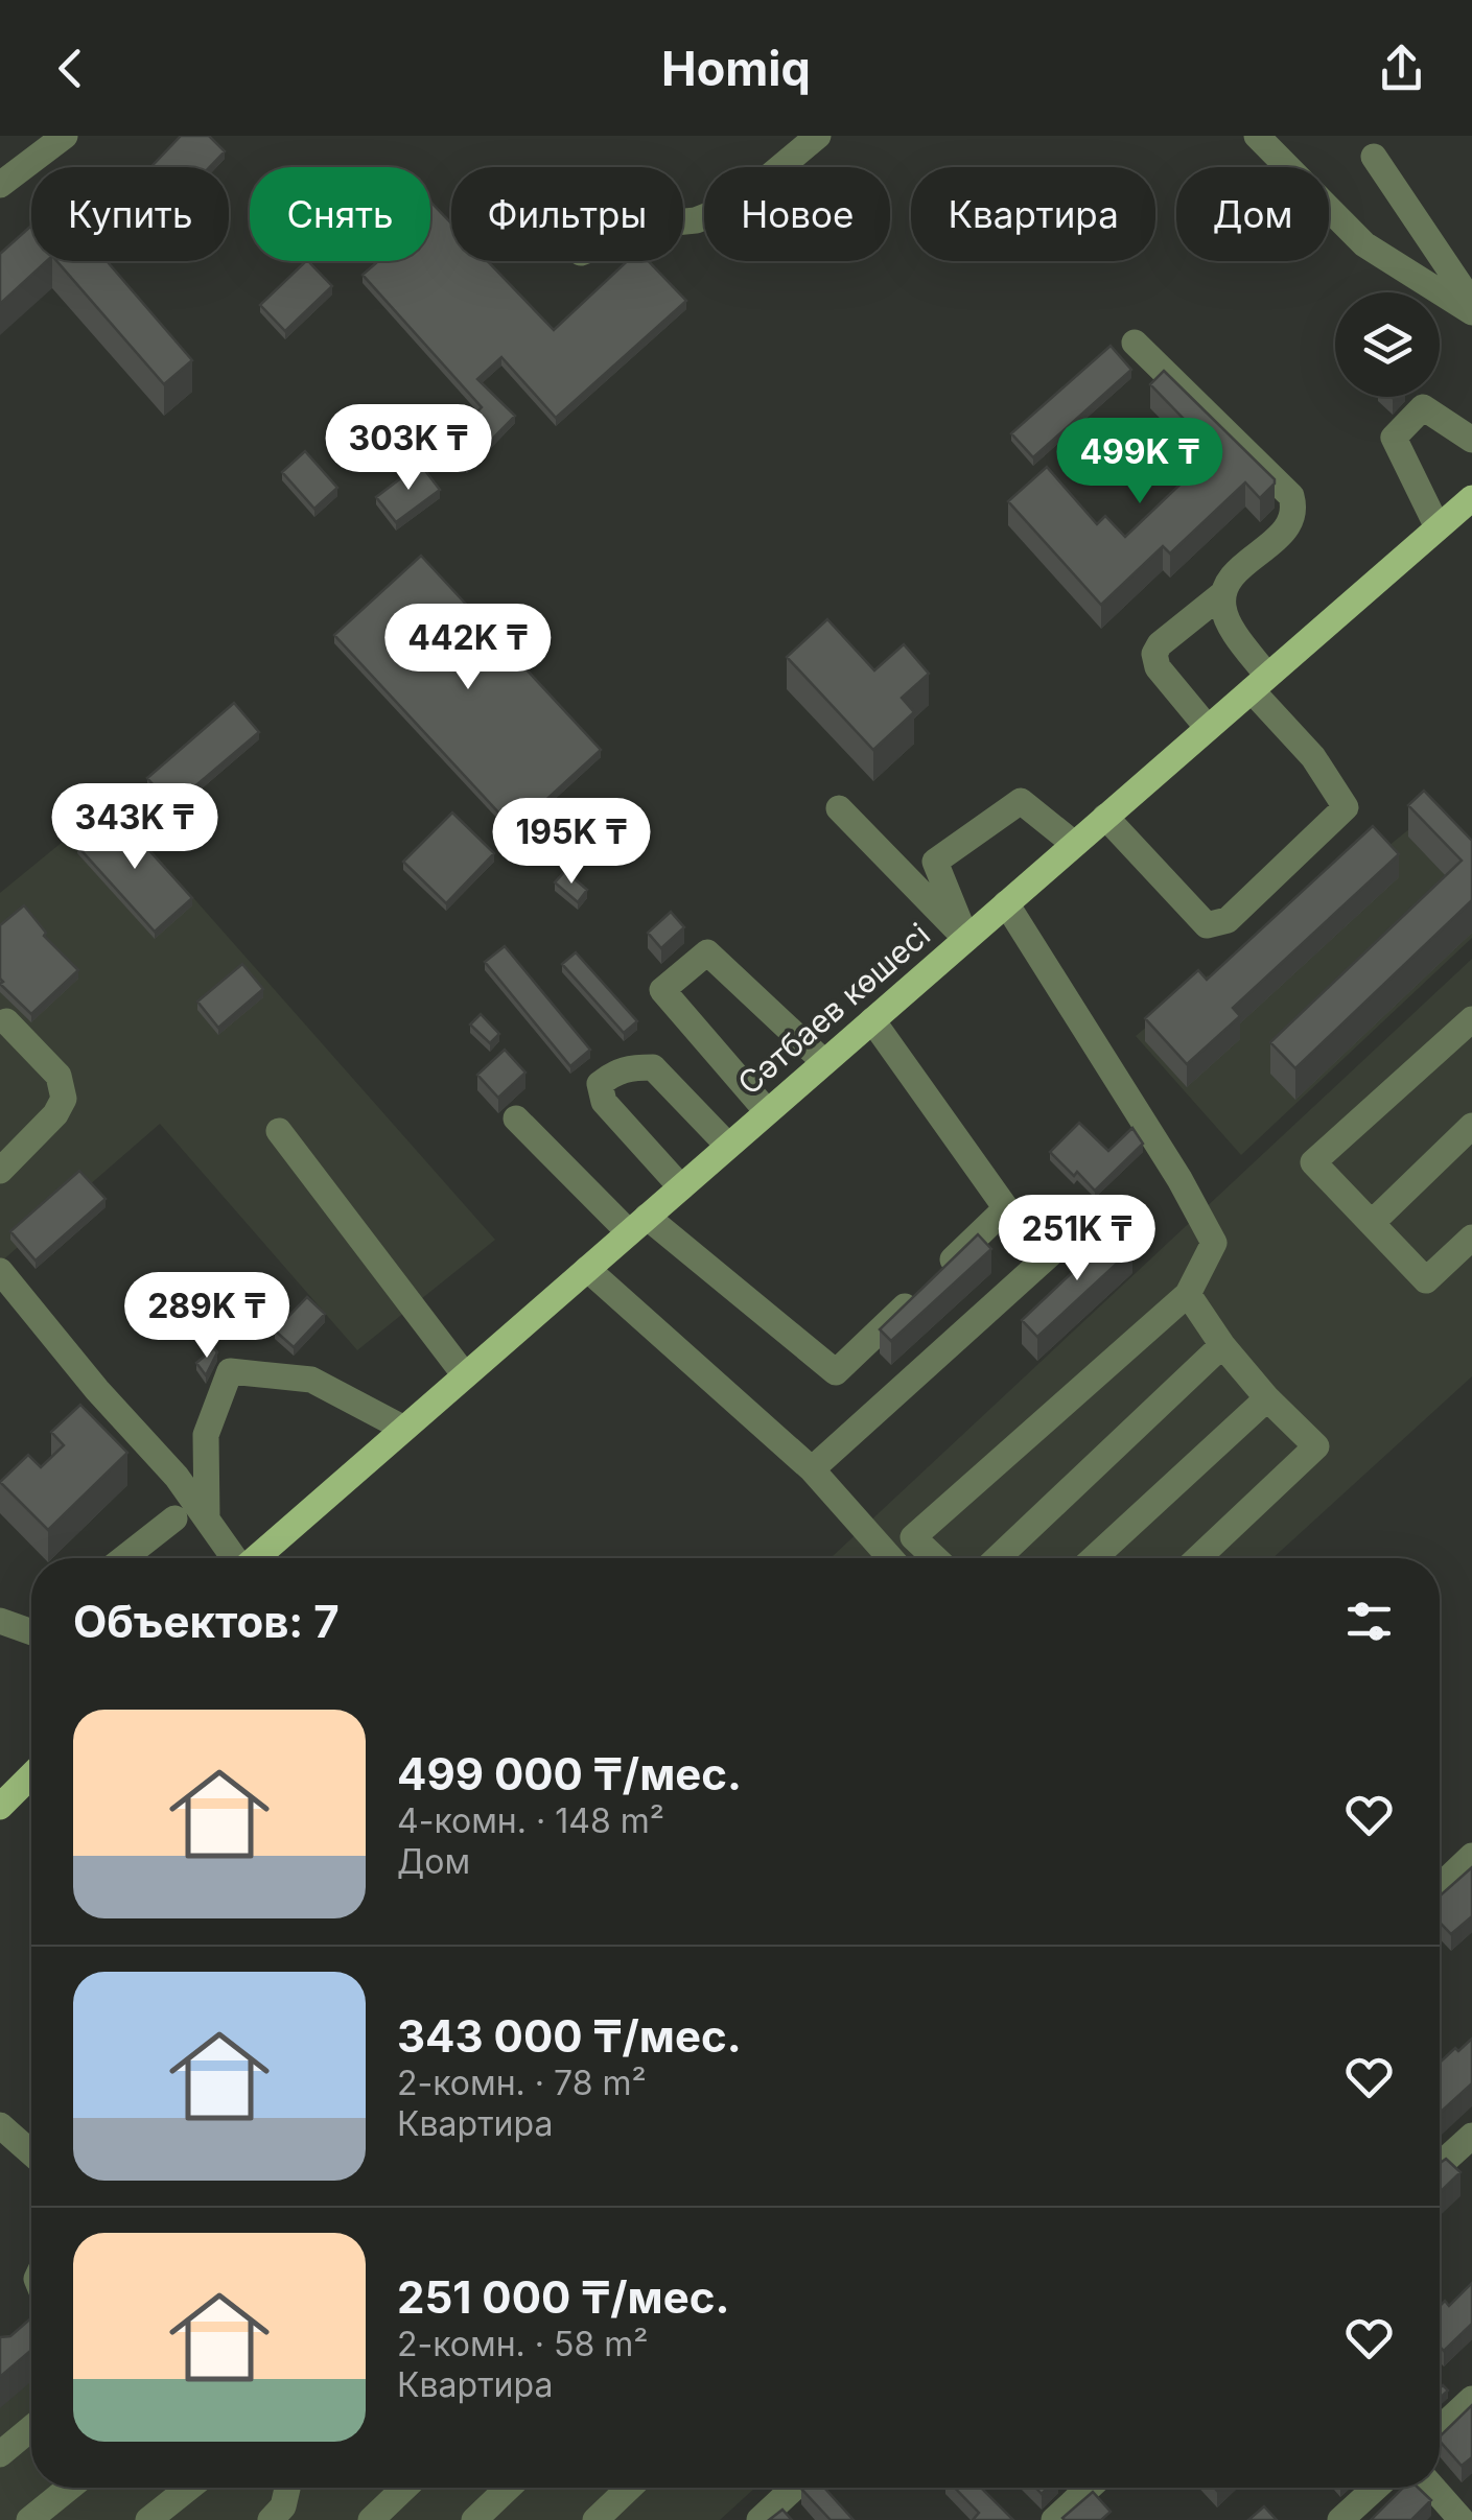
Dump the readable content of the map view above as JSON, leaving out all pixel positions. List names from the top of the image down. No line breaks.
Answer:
{"streets":{"main road":["Сәтбаев көшесі"]},"page":{"header":"Homiq","chip":["Купить","Снять","Фильтры","Новое","Квартира","Дом"],"price":["303K ₸","499K ₸","442K ₸","343K ₸","195K ₸","251K ₸","289K ₸"],"heading":"Объектов: 7","list":[{"name":"499 000 ₸/мес.","note":"4-комн. · 148 m² · Дом"},{"name":"343 000 ₸/мес.","note":"2-комн. · 78 m² · Квартира"},{"name":"251 000 ₸/мес.","note":"2-комн. · 58 m² · Квартира"}]}}
